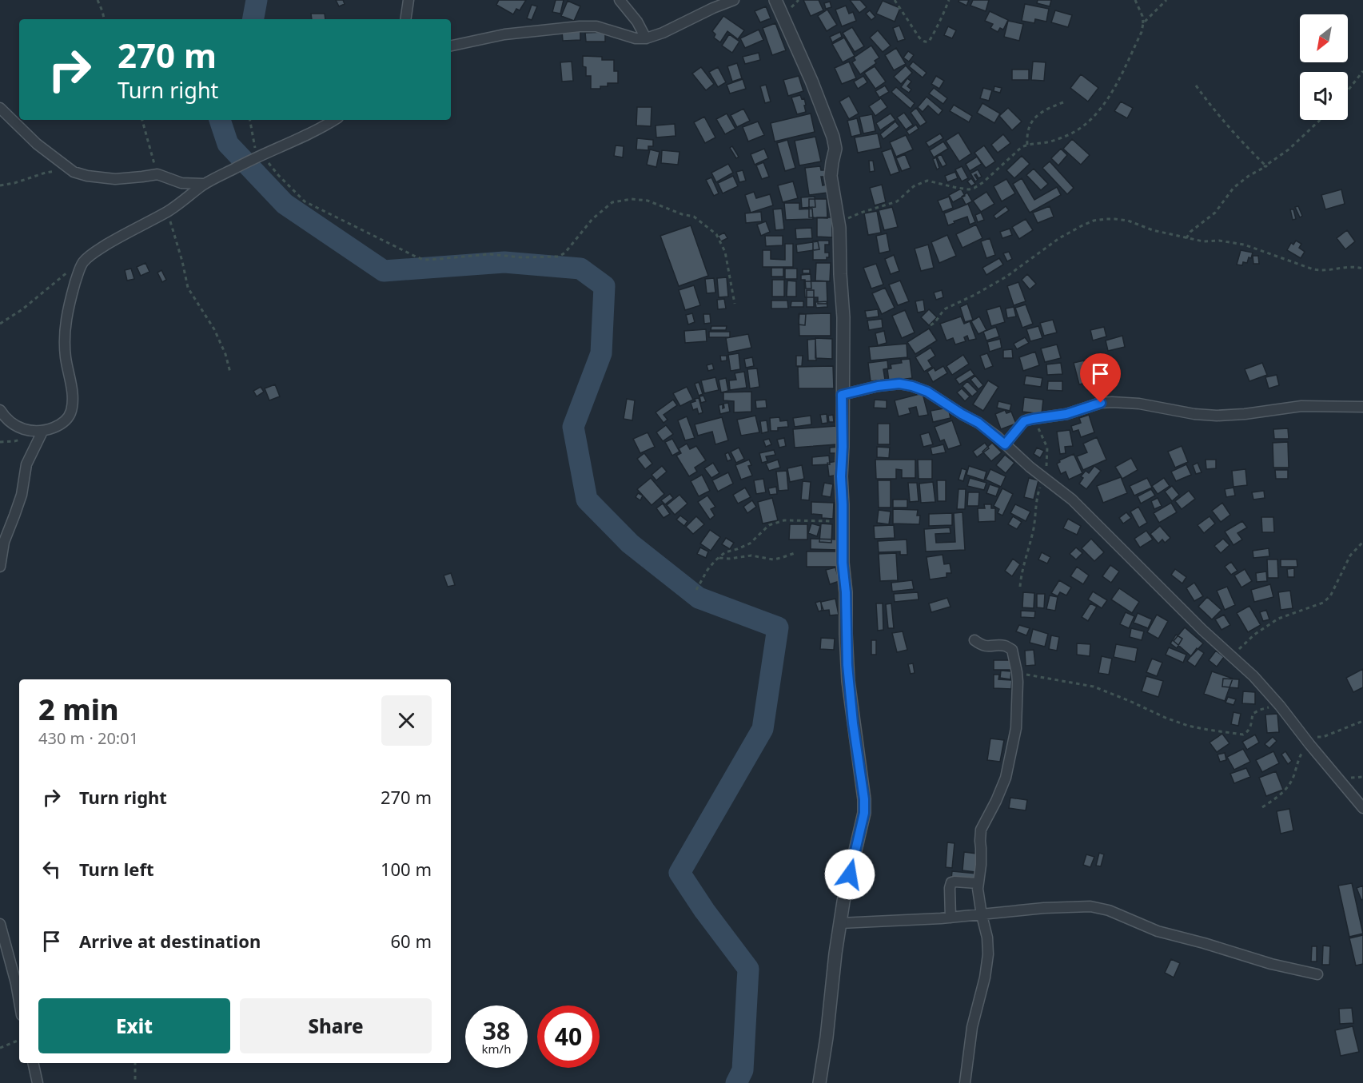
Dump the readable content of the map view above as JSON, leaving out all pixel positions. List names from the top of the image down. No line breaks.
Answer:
{"north":"bottom left","page":{"turn":["270 m","Turn right"],"heading":["2 min","430 m · 20:01"],"list":[{"name":"Turn right","value":"270 m"},{"name":"Turn left","value":"100 m"},{"name":"Arrive at destination","value":"60 m"}],"buttons":["Exit","Share"],"speed":"38 km/h","limit":"40"}}
